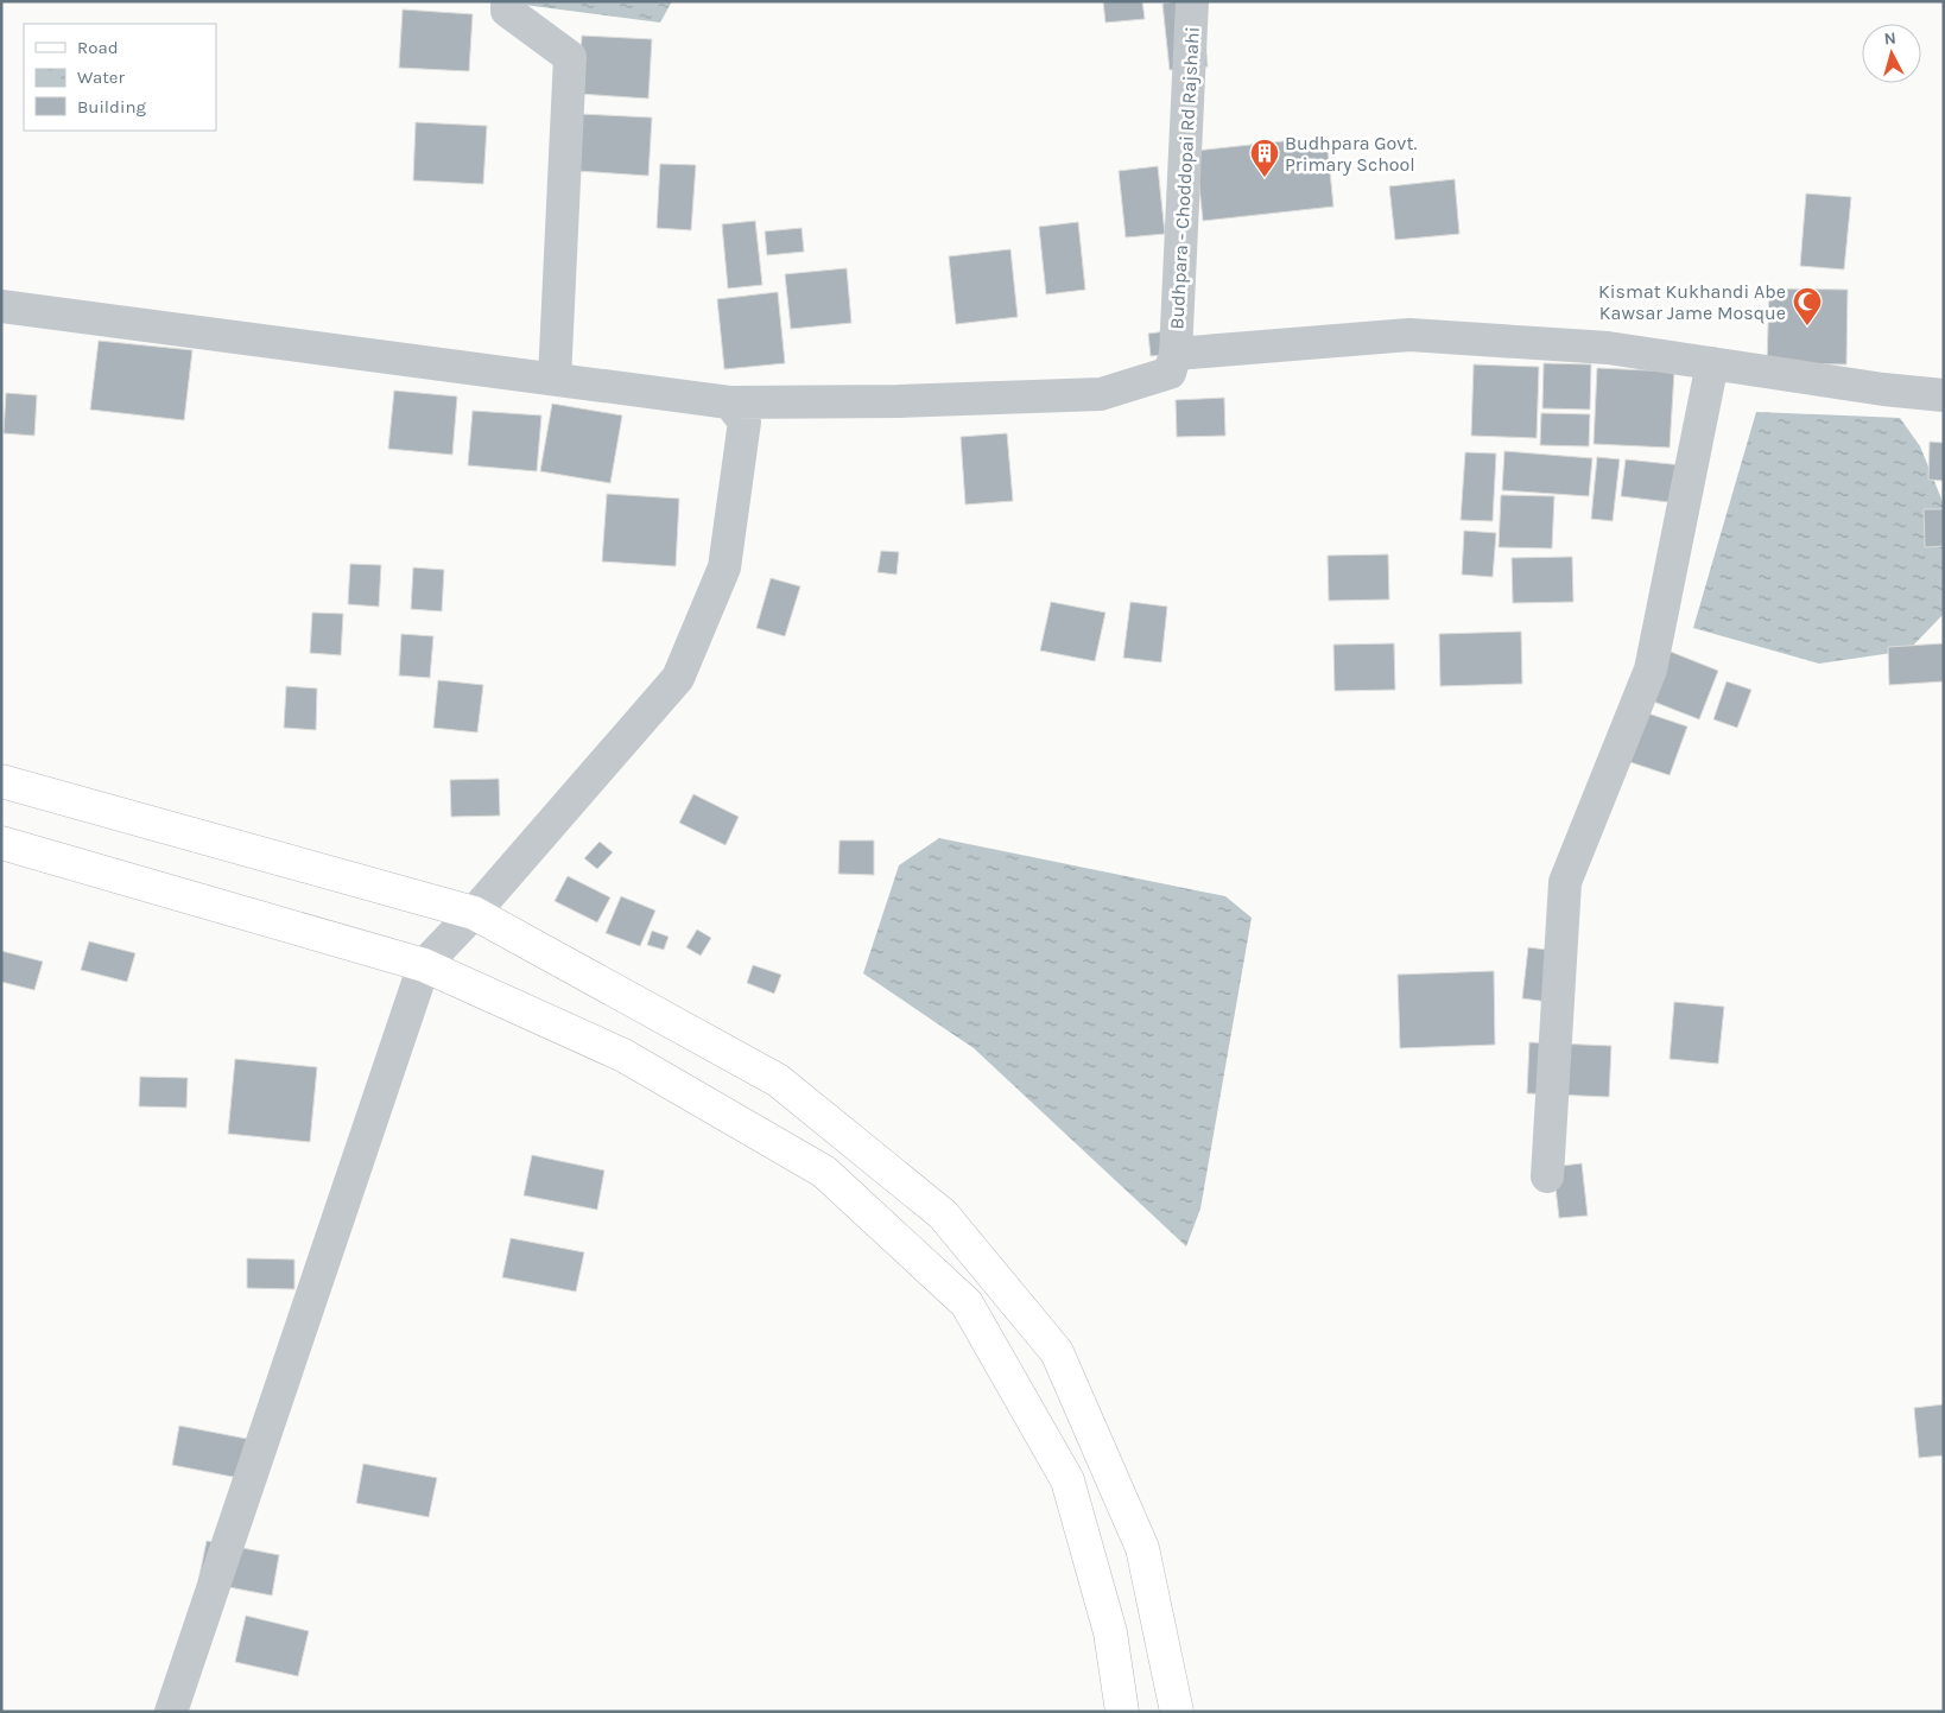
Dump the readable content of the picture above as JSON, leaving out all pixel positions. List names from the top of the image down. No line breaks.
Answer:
{"streets":{"street":["Budhpara - Choddopai Rd Rajshahi"]},"places":{"building":["Budhpara Govt. Primary School"],"mosque":["Kismat Kukhandi Abe Kawsar Jame Mosque"]},"legend":["Road","Water","Building"],"north":"top"}
